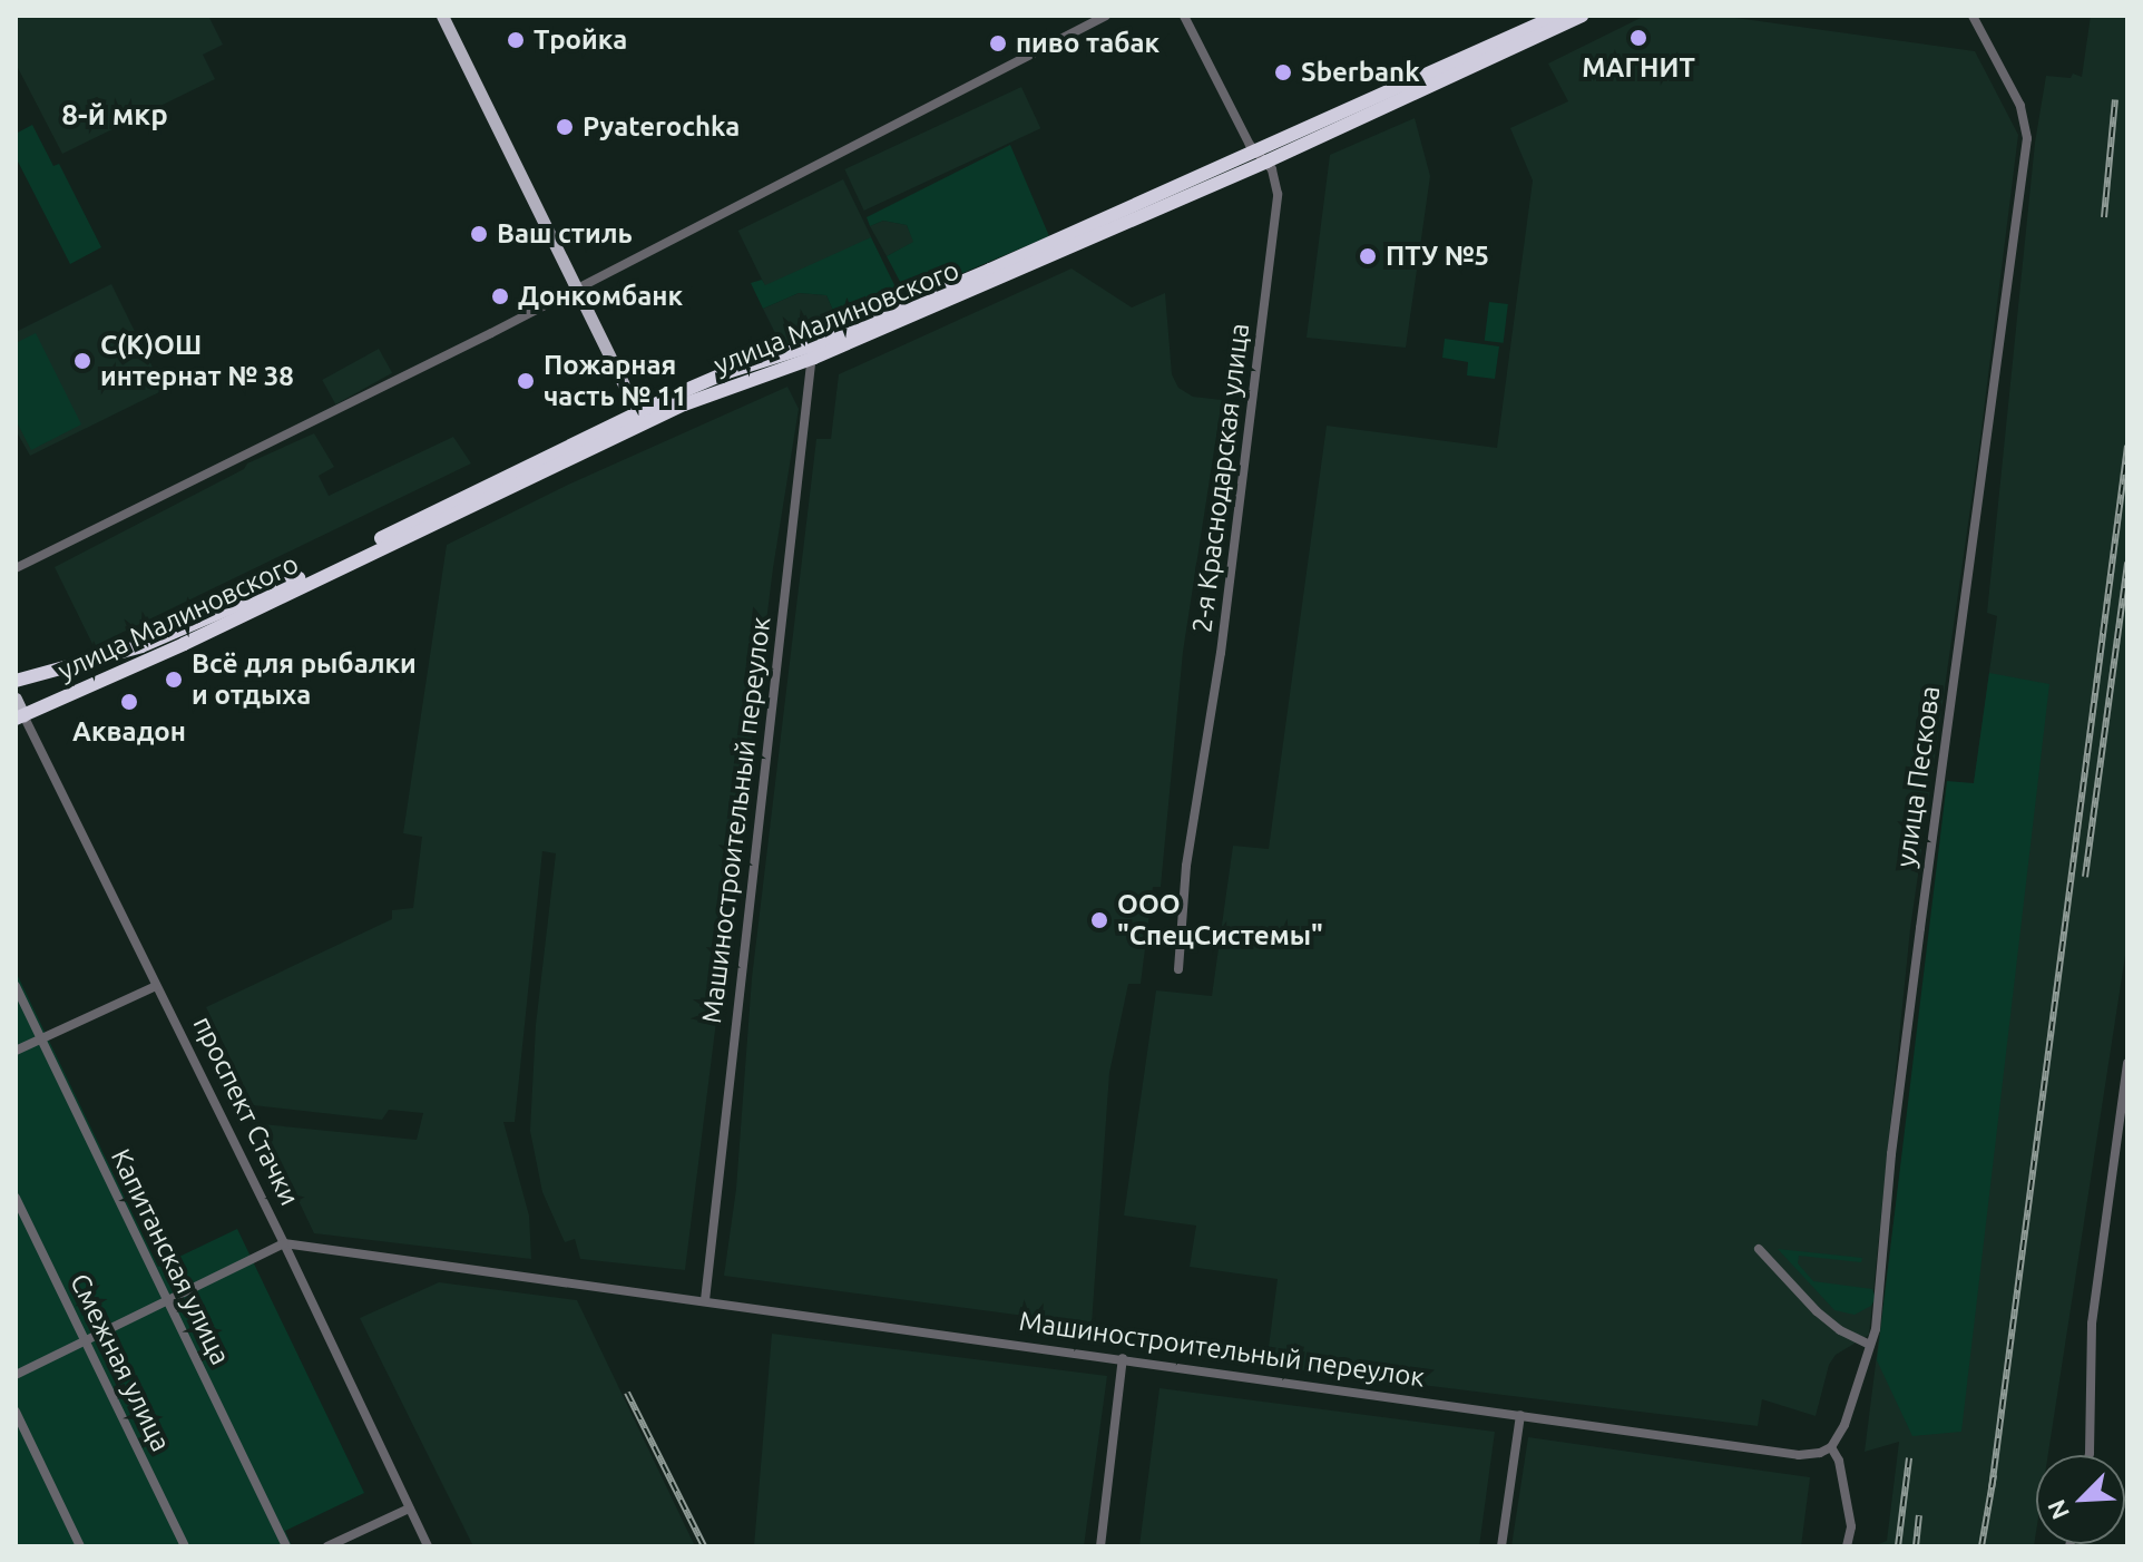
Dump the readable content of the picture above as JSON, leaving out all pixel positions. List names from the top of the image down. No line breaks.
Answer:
{"streets":{"highway":["улица Малиновского"],"main road":["проспект Стачки"],"street":["2-я Краснодарская улица","улица Пескова","Машиностроительный переулок","Капитанская улица","Смежная улица"]},"crossings":[["улица Малиновского","2-я Краснодарская улица"],["улица Малиновского","Машиностроительный переулок"],["улица Малиновского","проспект Стачки"],["улица Пескова","Машиностроительный переулок"],["Машиностроительный переулок","проспект Стачки"]],"districts":["8-й мкр"],"places":["МАГНИТ","Тройка","пиво табак","Sberbank","Pyaterochka","Ваш стиль","ПТУ №5","Донкомбанк","С(К)ОШ интернат № 38","Пожарная часть № 11","Всё для рыбалки и отдыха","Аквадон","ООО \"СпецСистемы\""],"north":"bottom left"}
